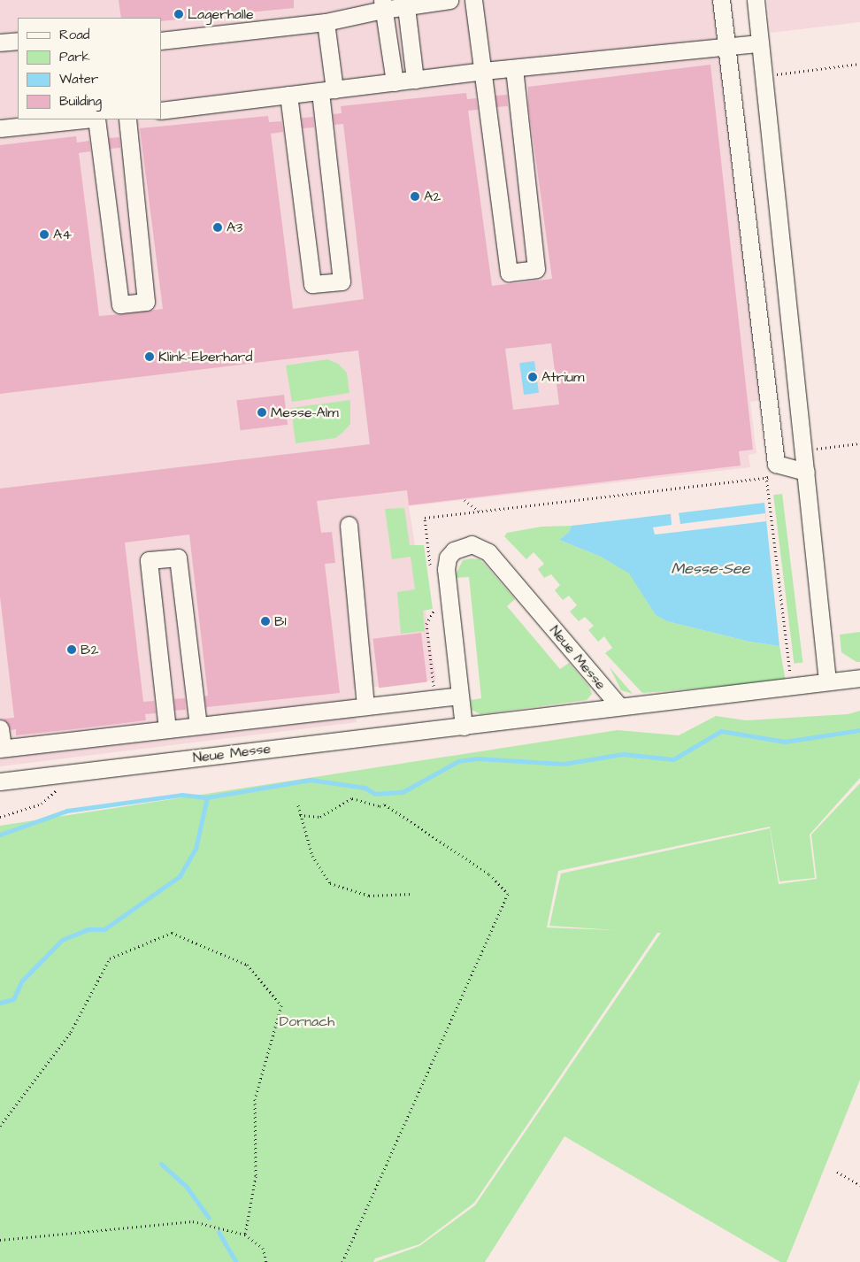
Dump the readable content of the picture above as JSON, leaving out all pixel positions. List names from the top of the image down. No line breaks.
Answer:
{"streets":{"lane":["Neue Messe"]},"water":["Messe-See"],"parks":["Dornach"],"places":["Lagerhalle","A2","A3","A4","Klink-Eberhard","Atrium","Messe-Alm","B1","B2"],"legend":["Road","Park","Water","Building"]}
